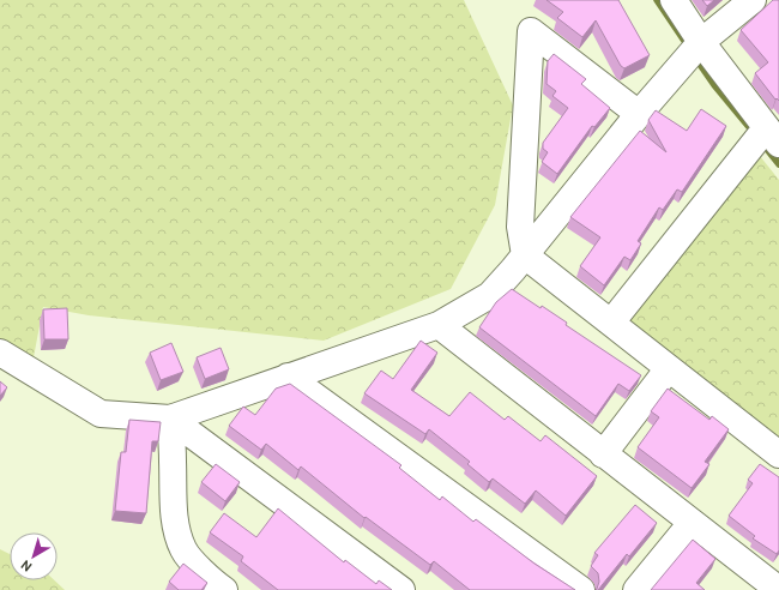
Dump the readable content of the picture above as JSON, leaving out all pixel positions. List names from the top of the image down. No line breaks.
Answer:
{"north":"bottom left"}
